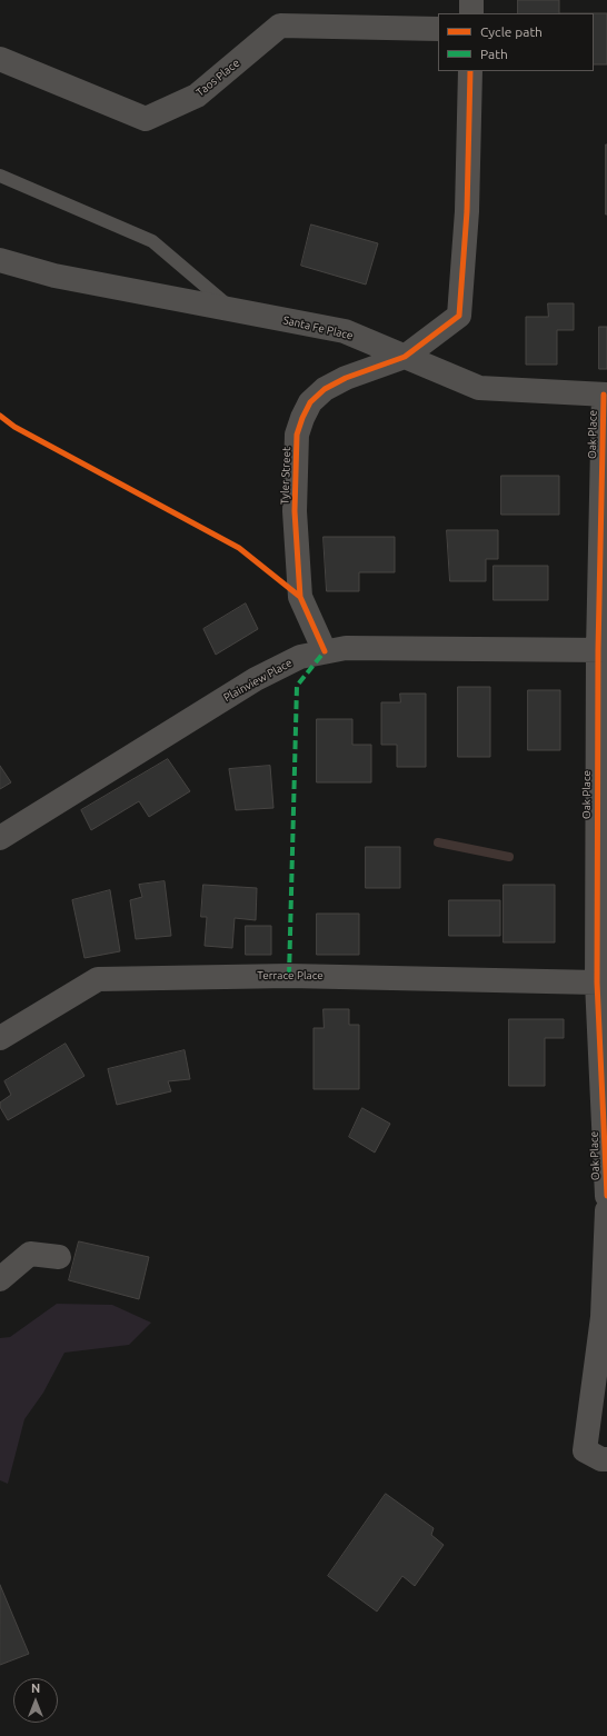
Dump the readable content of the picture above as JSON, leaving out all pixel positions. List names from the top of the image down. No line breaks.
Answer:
{"streets":{"street":["Taos Place","Santa Fe Place","Oak Place","Tyler Street","Plainview Place","Terrace Place"]},"crossings":[["Santa Fe Place","Oak Place"],["Santa Fe Place","Tyler Street"],["Oak Place","Plainview Place"],["Oak Place","Terrace Place"],["Tyler Street","Plainview Place"]],"legend":["Cycle path","Path"],"north":"top"}
